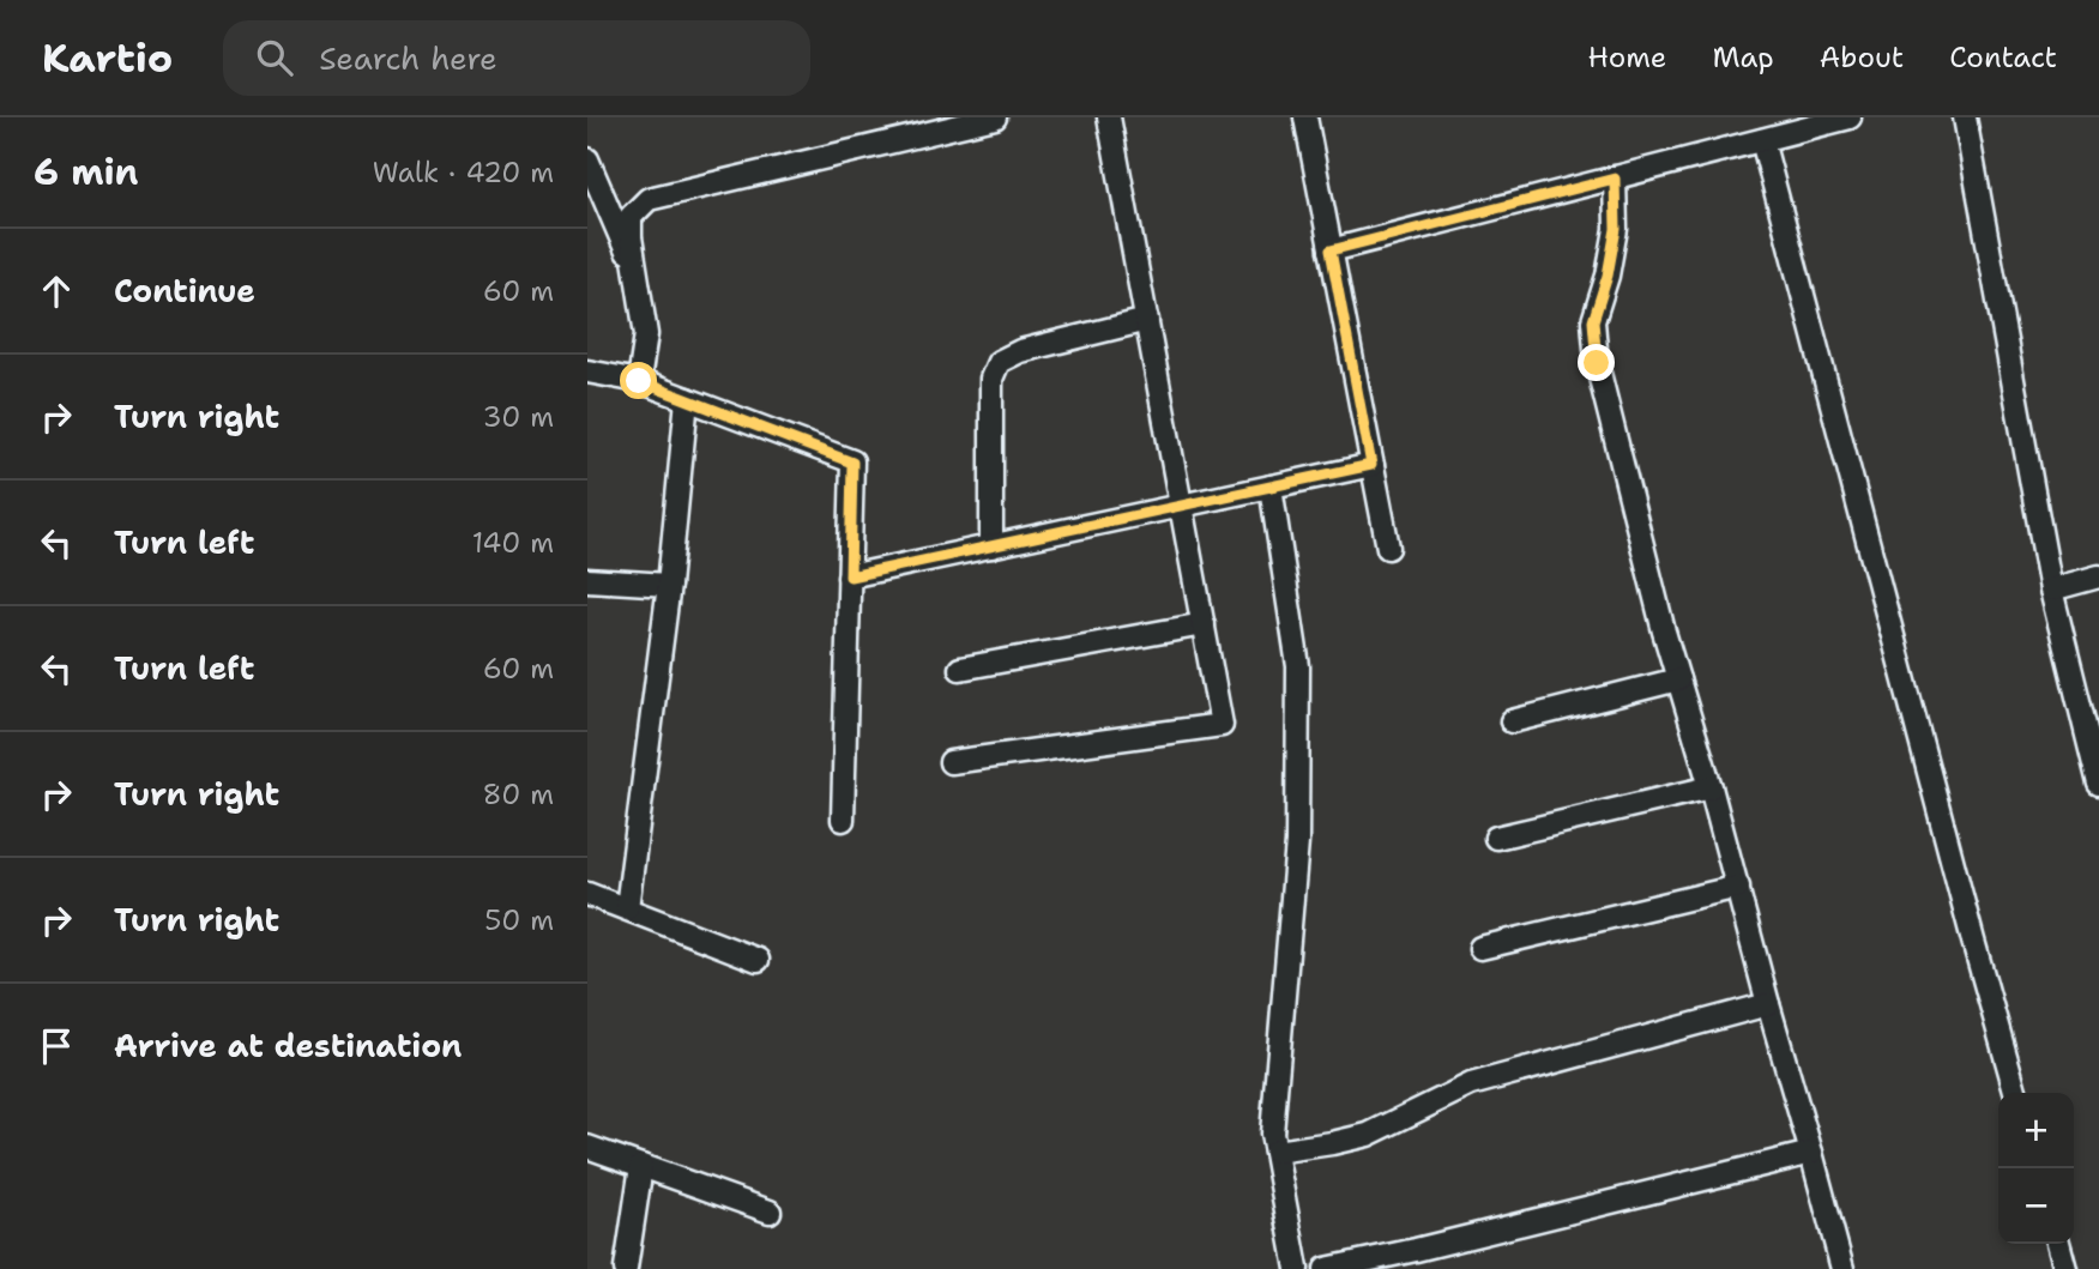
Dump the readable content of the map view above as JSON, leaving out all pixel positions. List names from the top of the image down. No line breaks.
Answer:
{"page":{"header":"Kartio","search":"Search here","nav":["Home","Map","About","Contact"],"heading":["6 min","Walk · 420 m"],"list":[["Continue","60 m"],["Turn right","30 m"],["Turn left","140 m"],["Turn left","60 m"],["Turn right","80 m"],["Turn right","50 m"],"Arrive at destination"],"map_buttons":["+","−"]}}
